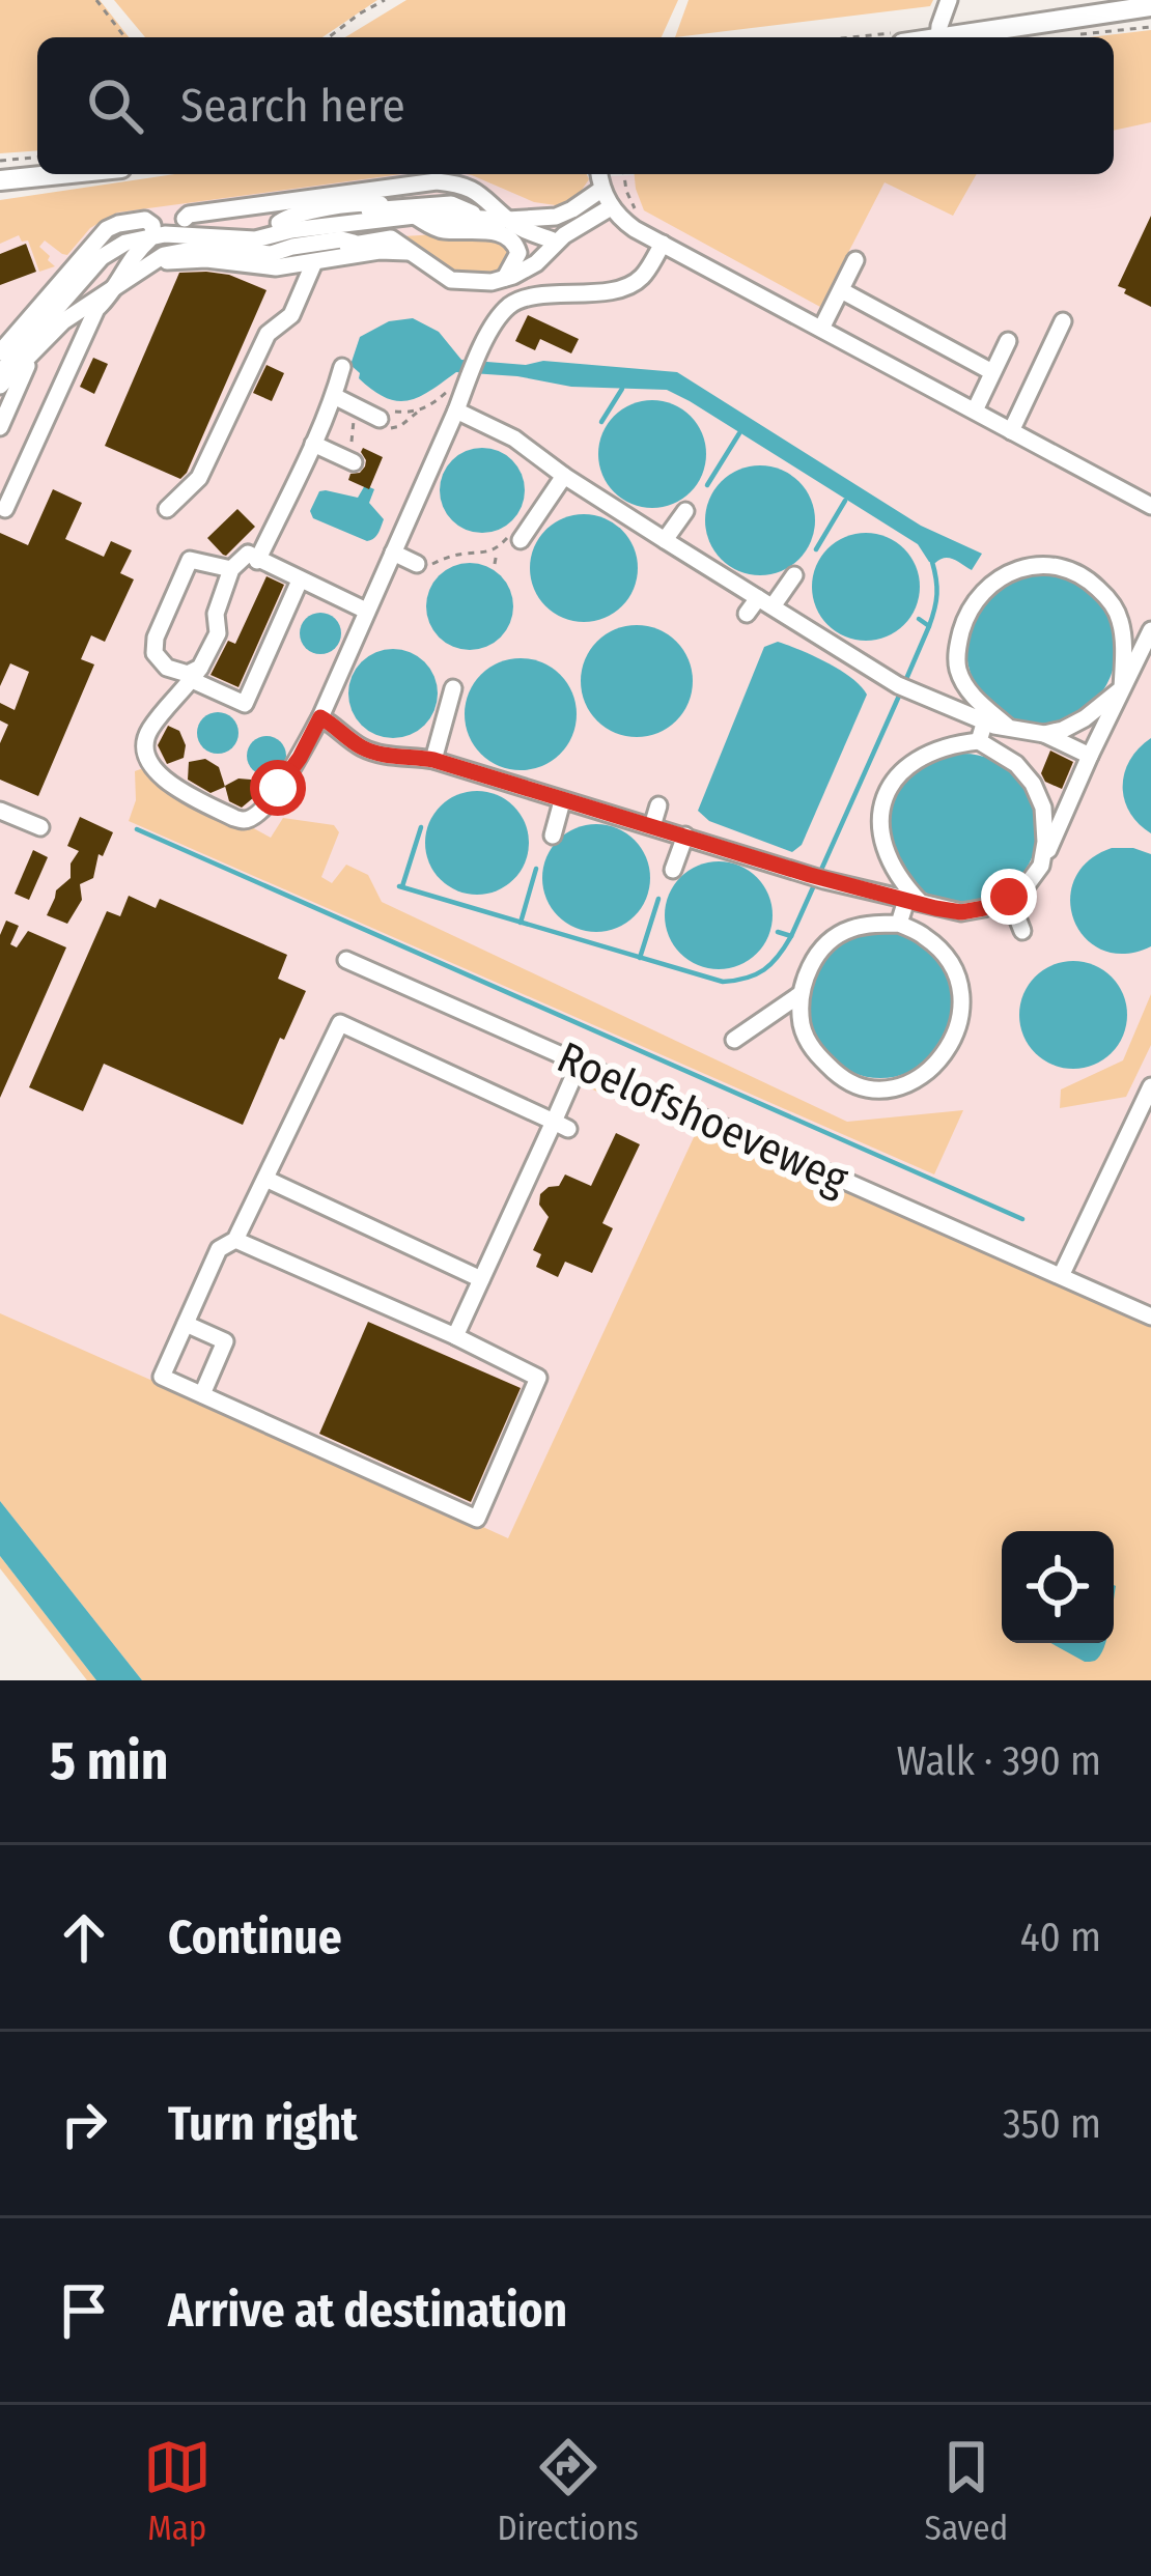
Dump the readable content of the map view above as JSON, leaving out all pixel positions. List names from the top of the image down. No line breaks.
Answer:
{"streets":{"street":["Roelofshoeveweg"]},"page":{"search":"Search here","heading":["5 min","Walk · 390 m"],"list":[["Continue","40 m"],["Turn right","350 m"],"Arrive at destination"],"nav":["Map","Directions","Saved"]}}
